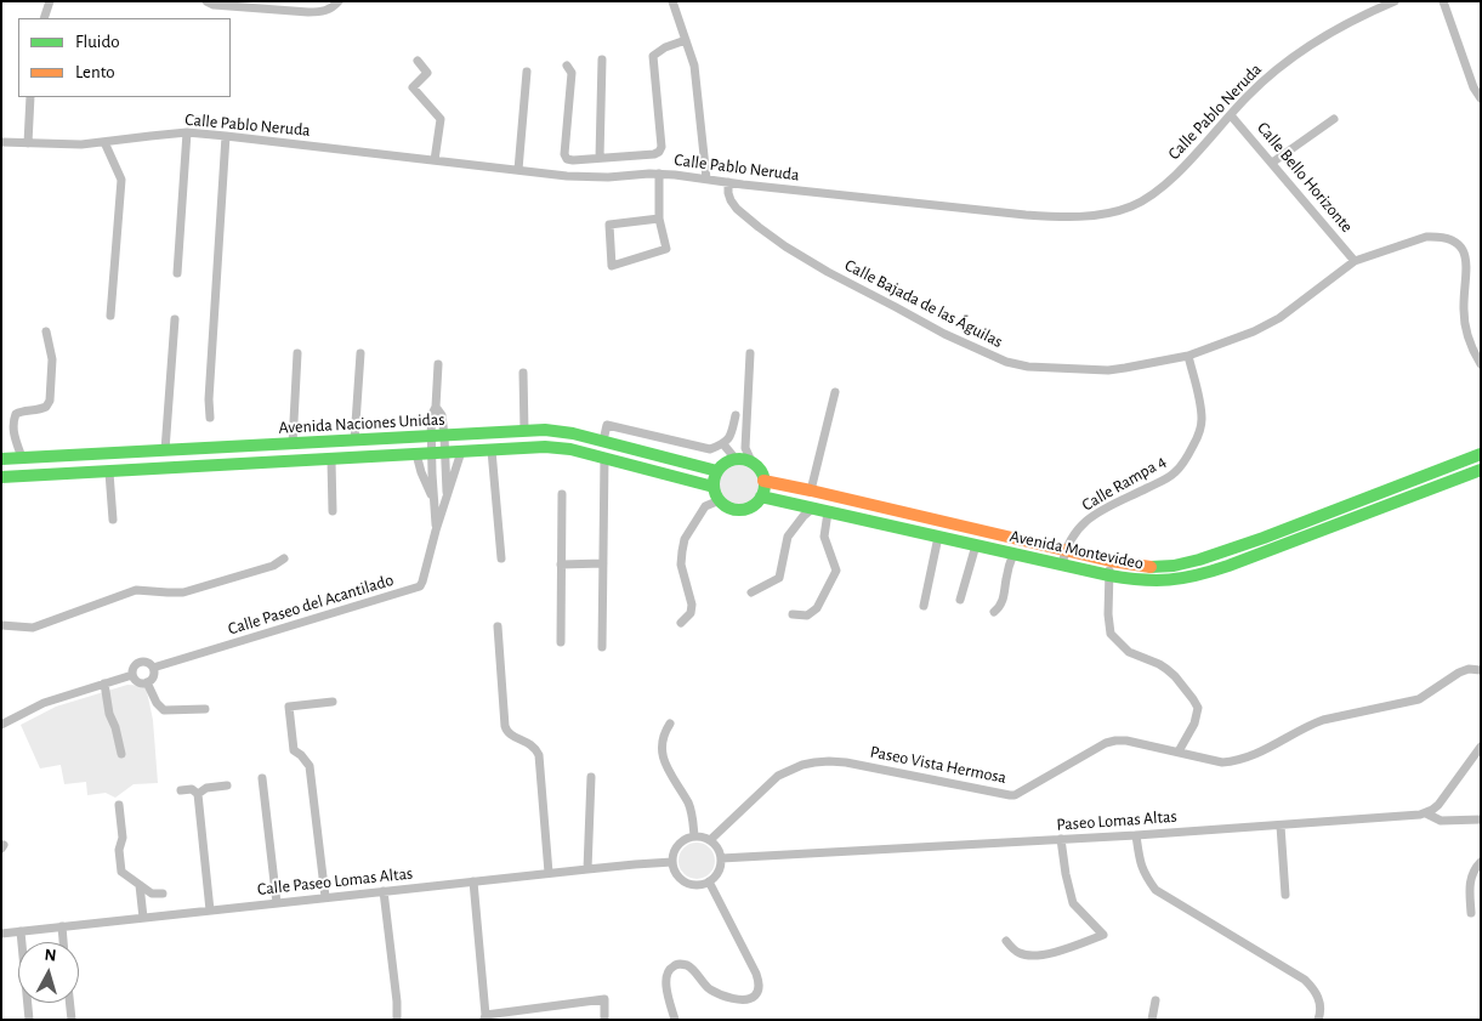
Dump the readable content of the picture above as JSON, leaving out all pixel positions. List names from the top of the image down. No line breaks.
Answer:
{"streets":{"street":["Calle Pablo Neruda","Calle Bello Horizonte","Calle Bajada de las Águilas","Avenida Naciones Unidas","Calle Rampa 4","Avenida Montevideo","Calle Paseo del Acantilado","Paseo Vista Hermosa","Paseo Lomas Altas","Calle Paseo Lomas Altas"]},"crossings":[["Calle Pablo Neruda","Calle Bello Horizonte"],["Calle Pablo Neruda","Calle Bajada de las Águilas"],["Calle Bello Horizonte","Calle Bajada de las Águilas"],["Calle Bajada de las Águilas","Calle Rampa 4"],["Avenida Naciones Unidas","Avenida Montevideo"],["Avenida Naciones Unidas","Calle Paseo del Acantilado"],["Calle Rampa 4","Avenida Montevideo"],["Paseo Vista Hermosa","Paseo Lomas Altas"],["Paseo Vista Hermosa","Calle Paseo Lomas Altas"],["Paseo Lomas Altas","Calle Paseo Lomas Altas"]],"legend":["Fluido","Lento"],"north":"top"}
